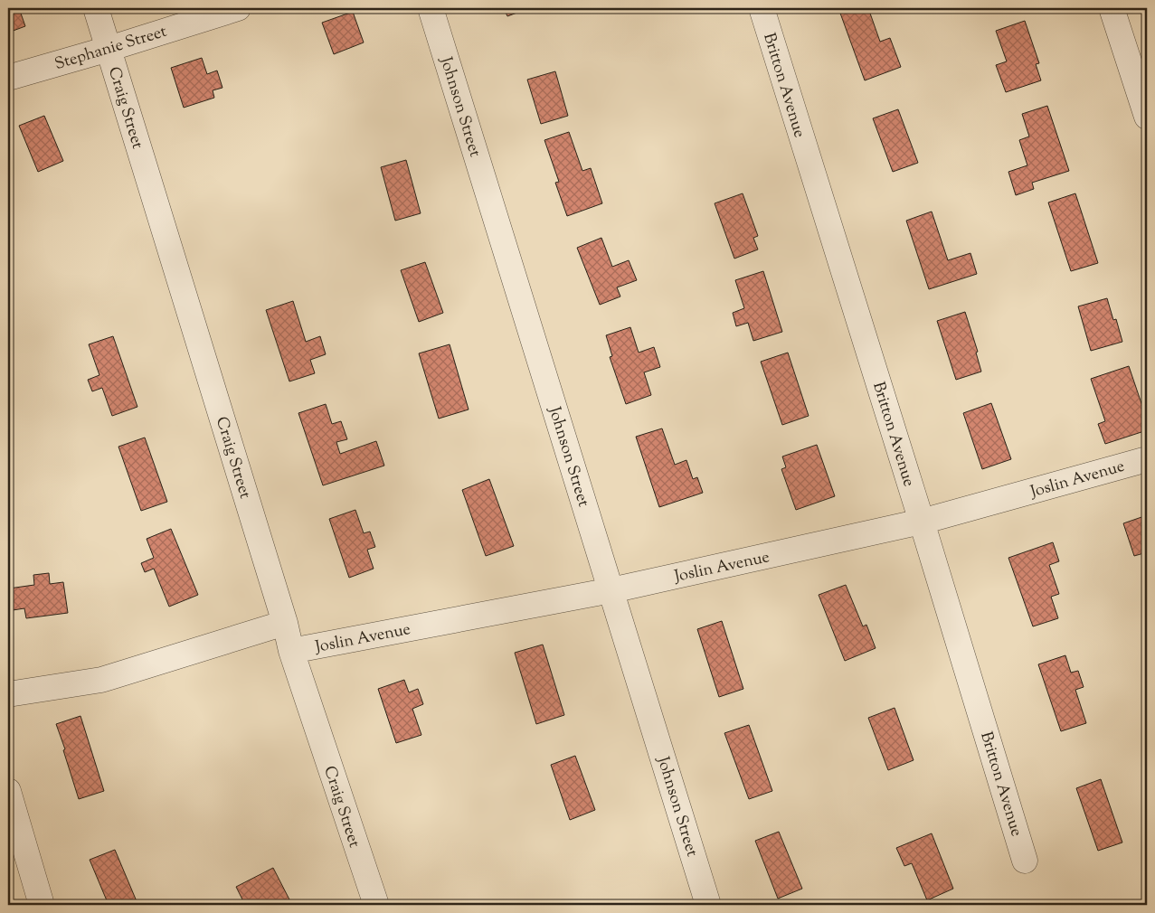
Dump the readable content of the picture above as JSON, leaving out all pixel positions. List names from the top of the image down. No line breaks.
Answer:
{"streets":{"street":["Stephanie Street","Britton Avenue","Johnson Street","Craig Street","Joslin Avenue"]},"crossings":[["Stephanie Street","Craig Street"],["Britton Avenue","Joslin Avenue"],["Johnson Street","Joslin Avenue"],["Craig Street","Joslin Avenue"]]}
